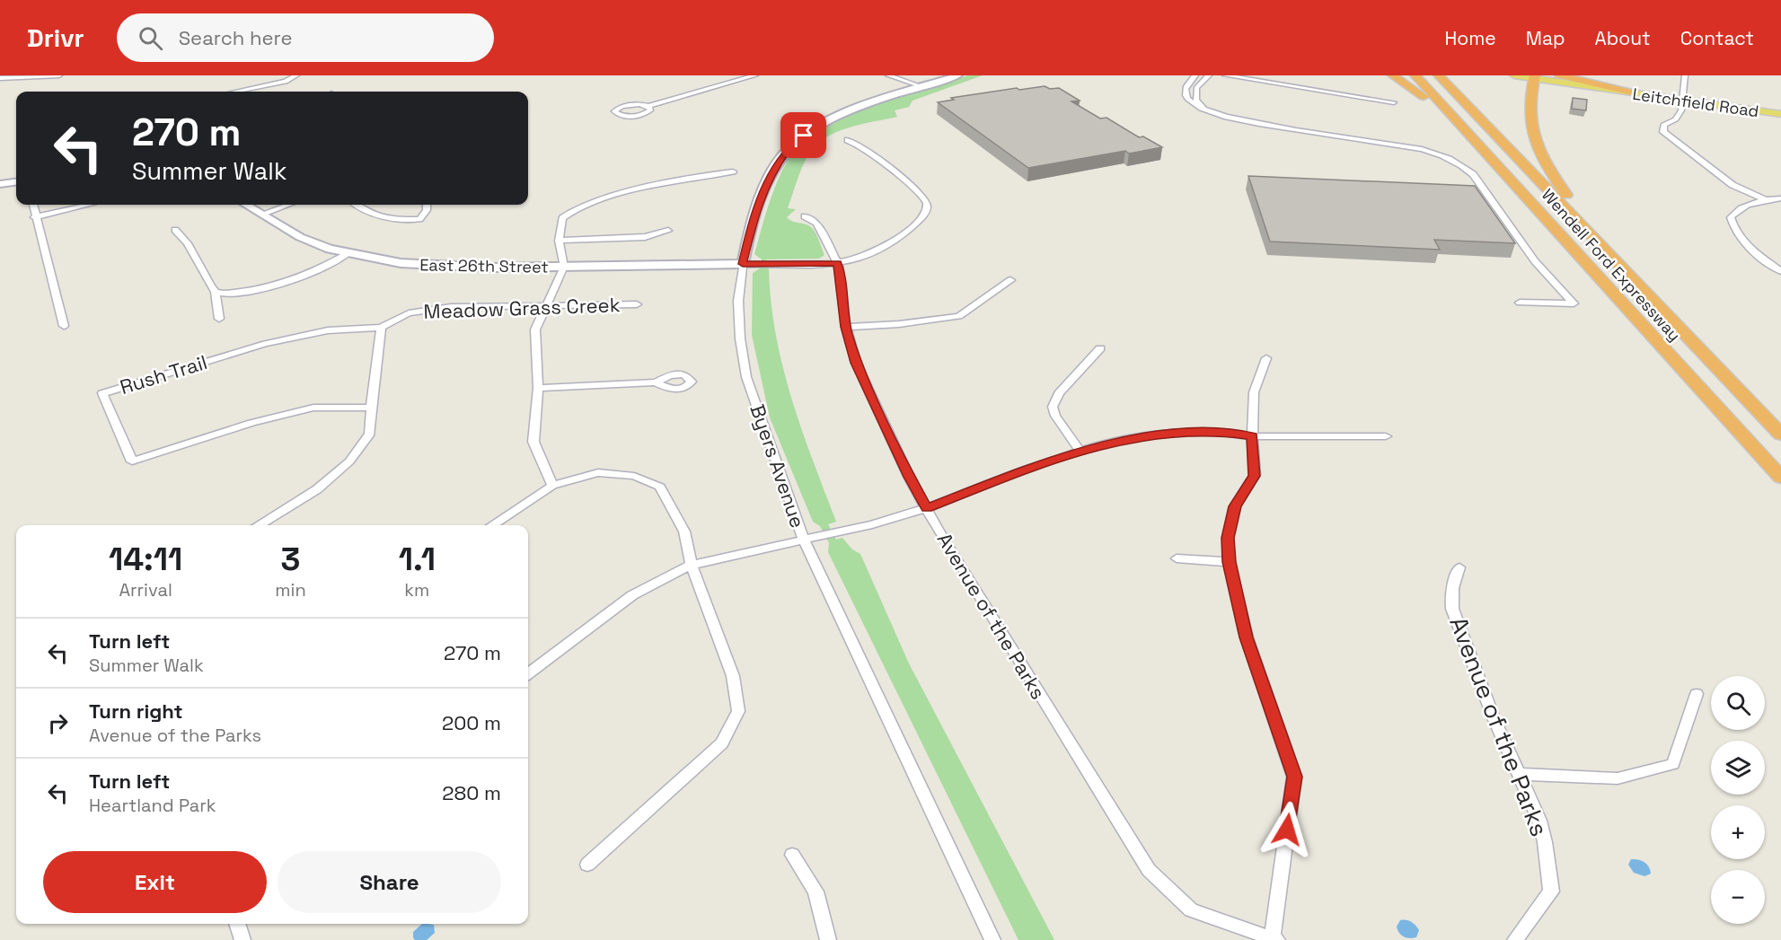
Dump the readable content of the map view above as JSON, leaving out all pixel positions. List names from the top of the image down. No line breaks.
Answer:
{"streets":{"highway":["Wendell Ford Expressway"],"main road":["Leitchfield Road"],"street":["East 26th Street","Meadow Grass Creek","Rush Trail","Byers Avenue","Avenue of the Parks"]},"crossings":[["East 26th Street","Byers Avenue"],["Meadow Grass Creek","Rush Trail"]],"page":{"header":"Drivr","search":"Search here","nav":["Home","Map","About","Contact"],"turn":["270 m","Summer Walk"],"eta":["14:11","Arrival","3","min","1.1","km"],"list":[{"name":"Turn left","note":"Summer Walk","value":"270 m"},{"name":"Turn right","note":"Avenue of the Parks","value":"200 m"},{"name":"Turn left","note":"Heartland Park","value":"280 m"}],"map_buttons":["+","−"],"buttons":["Exit","Share"]}}
